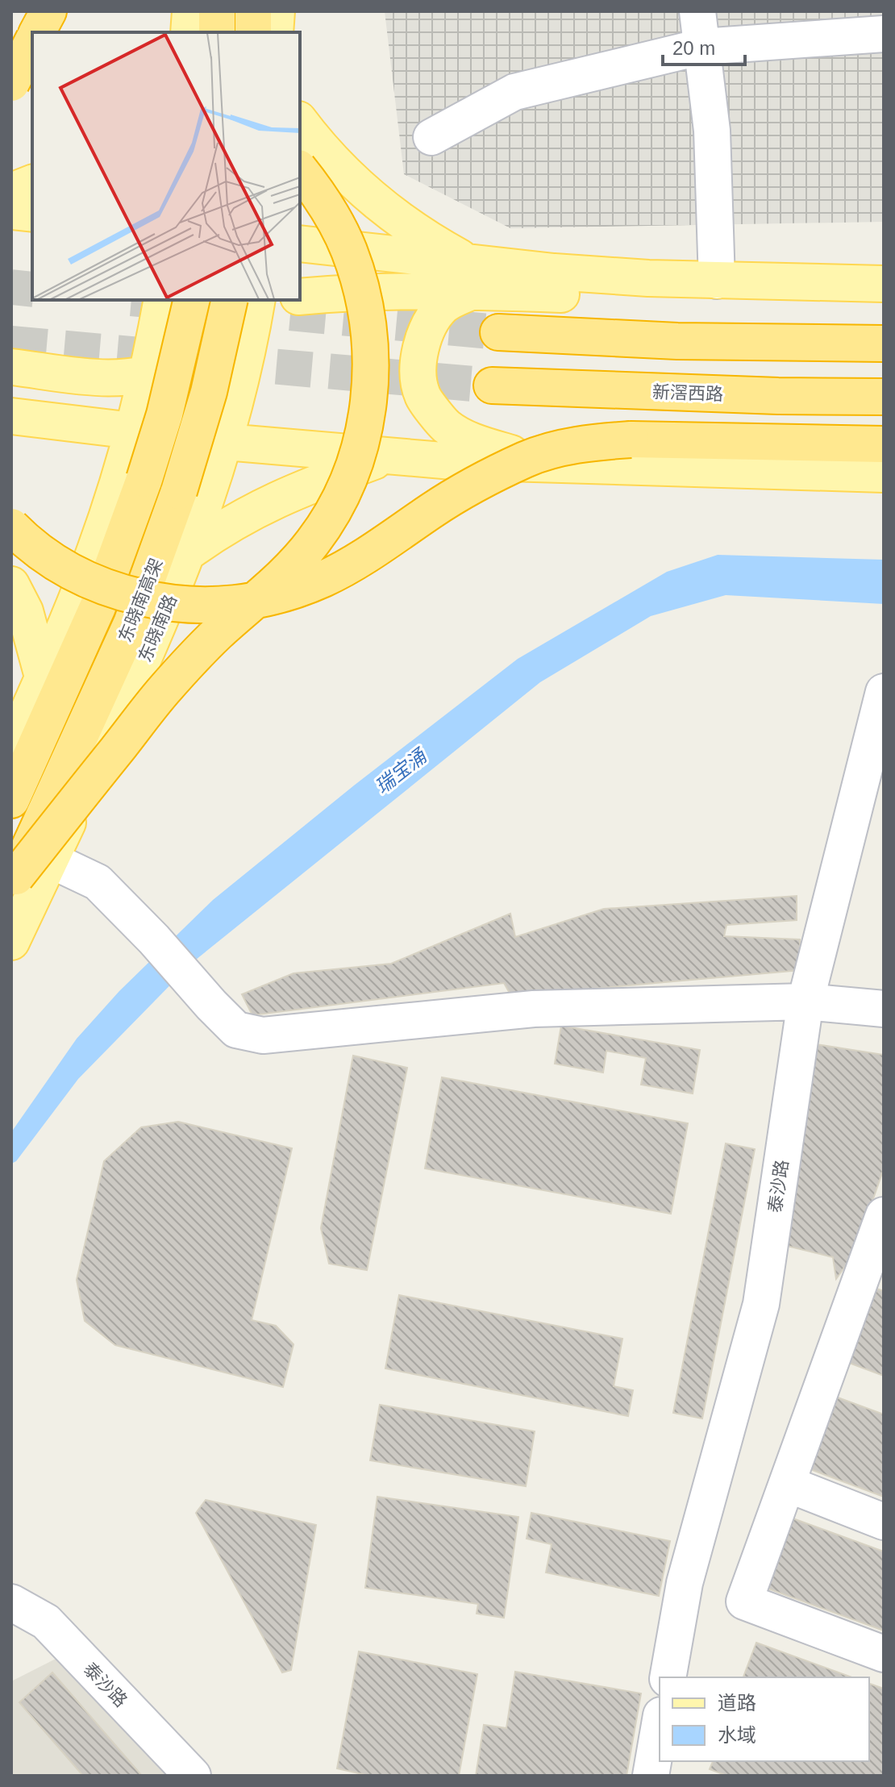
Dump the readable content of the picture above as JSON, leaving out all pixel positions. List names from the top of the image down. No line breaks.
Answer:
{"streets":{"highway":["新滘西路","东晓南高架"],"main road":["东晓南路"],"street":["泰沙路"]},"crossings":[["东晓南高架","东晓南路"]],"water":["瑞宝涌"],"legend":["道路","水域"],"scale_bar":"20 m"}
